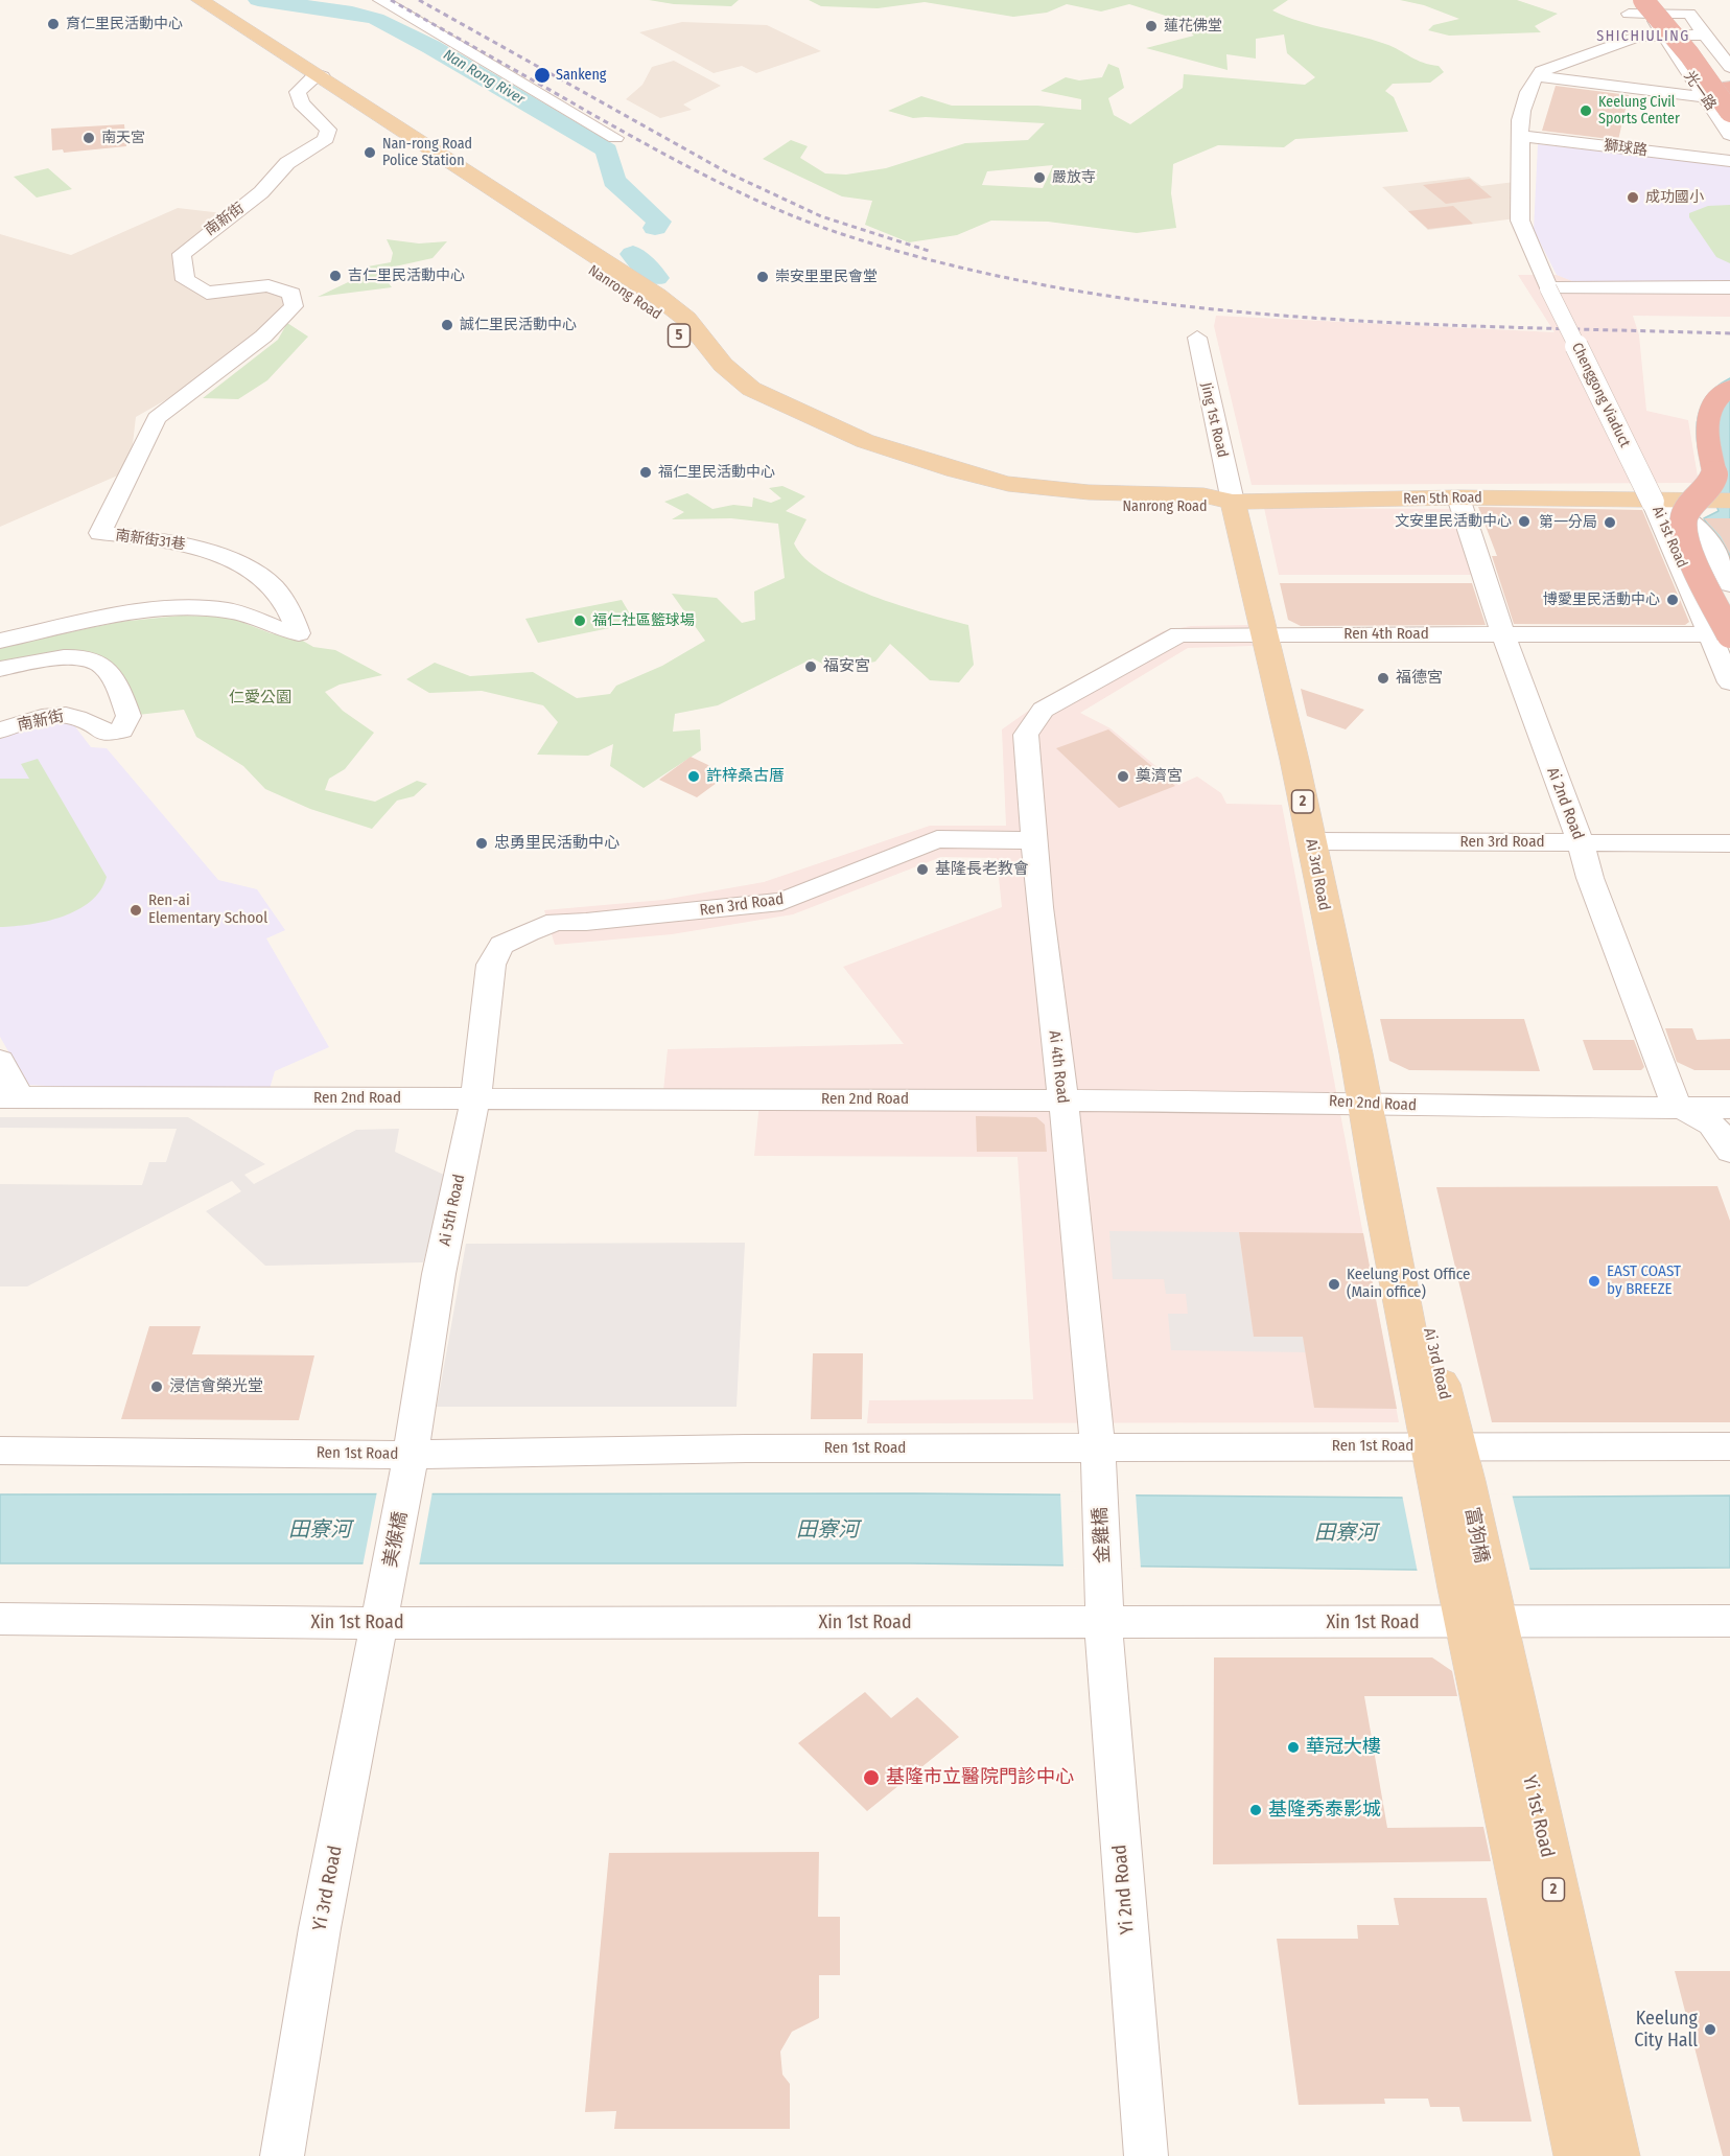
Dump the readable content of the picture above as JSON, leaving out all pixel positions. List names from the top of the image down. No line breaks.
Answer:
{"streets":{"main road":["Nanrong Road","5","Ren 5th Road","2","Ai 3rd Road","富狗橋","Yi 1st Road"],"street":["光一路","獅球路","南新街","Chenggong Viaduct","Jing 1st Road","Ai 1st Road","南新街31巷","Ren 4th Road","Ai 2nd Road","Ren 3rd Road","Ai 4th Road","Ren 2nd Road","Ai 5th Road","Ren 1st Road","金雞橋","美猴橋","Xin 1st Road","Yi 3rd Road","Yi 2nd Road"]},"crossings":[["獅球路","Chenggong Viaduct"],["南新街","Nanrong Road"],["南新街","南新街31巷"],["Nanrong Road","Jing 1st Road"],["Nanrong Road","Ren 5th Road"],["Nanrong Road","Ai 3rd Road"],["Chenggong Viaduct","Ren 5th Road"],["Chenggong Viaduct","Ai 1st Road"],["Jing 1st Road","Ren 5th Road"],["Jing 1st Road","Ai 3rd Road"],["Ren 5th Road","Ai 1st Road"],["Ren 5th Road","Ai 2nd Road"],["Ren 5th Road","Ai 3rd Road"],["Ai 1st Road","Ren 4th Road"],["Ren 4th Road","Ai 2nd Road"],["Ren 4th Road","Ai 3rd Road"],["Ren 4th Road","Ai 4th Road"],["Ai 2nd Road","Ren 3rd Road"],["Ai 2nd Road","Ren 2nd Road"],["Ren 3rd Road","Ai 3rd Road"],["Ren 3rd Road","Ai 4th Road"],["Ren 3rd Road","Ai 5th Road"],["Ai 3rd Road","Ren 2nd Road"],["Ai 3rd Road","Ren 1st Road"],["Ai 3rd Road","富狗橋"],["Ai 4th Road","Ren 2nd Road"],["Ai 4th Road","Ren 1st Road"],["Ai 4th Road","金雞橋"],["Ren 2nd Road","Ai 5th Road"],["Ai 5th Road","Ren 1st Road"],["Ai 5th Road","美猴橋"],["Ren 1st Road","金雞橋"],["Ren 1st Road","富狗橋"],["Ren 1st Road","美猴橋"],["金雞橋","Xin 1st Road"],["金雞橋","Yi 2nd Road"],["富狗橋","Xin 1st Road"],["富狗橋","Yi 1st Road"],["美猴橋","Xin 1st Road"],["美猴橋","Yi 3rd Road"],["Xin 1st Road","Yi 1st Road"],["Xin 1st Road","Yi 3rd Road"],["Xin 1st Road","Yi 2nd Road"]],"districts":["SHICHIULING"],"water":["Nan Rong River","田寮河"],"parks":["仁愛公園"],"places":["育仁里民活動中心","蓮花佛堂","Sankeng","Keelung Civil Sports Center","南天宮","Nan-rong Road Police Station","嚴放寺","成功國小","吉仁里民活動中心","崇安里里民會堂","誠仁里民活動中心","福仁里民活動中心","文安里民活動中心","第一分局","博愛里民活動中心","福仁社區籃球場","福安宮","福德宮","許梓桑古厝","奠濟宮","忠勇里民活動中心","基隆長老教會","Ren-ai Elementary School","EAST COAST by BREEZE","Keelung Post Office (Main office)","浸信會榮光堂","華冠大樓","基隆市立醫院門診中心","基隆秀泰影城","Keelung City Hall"]}
